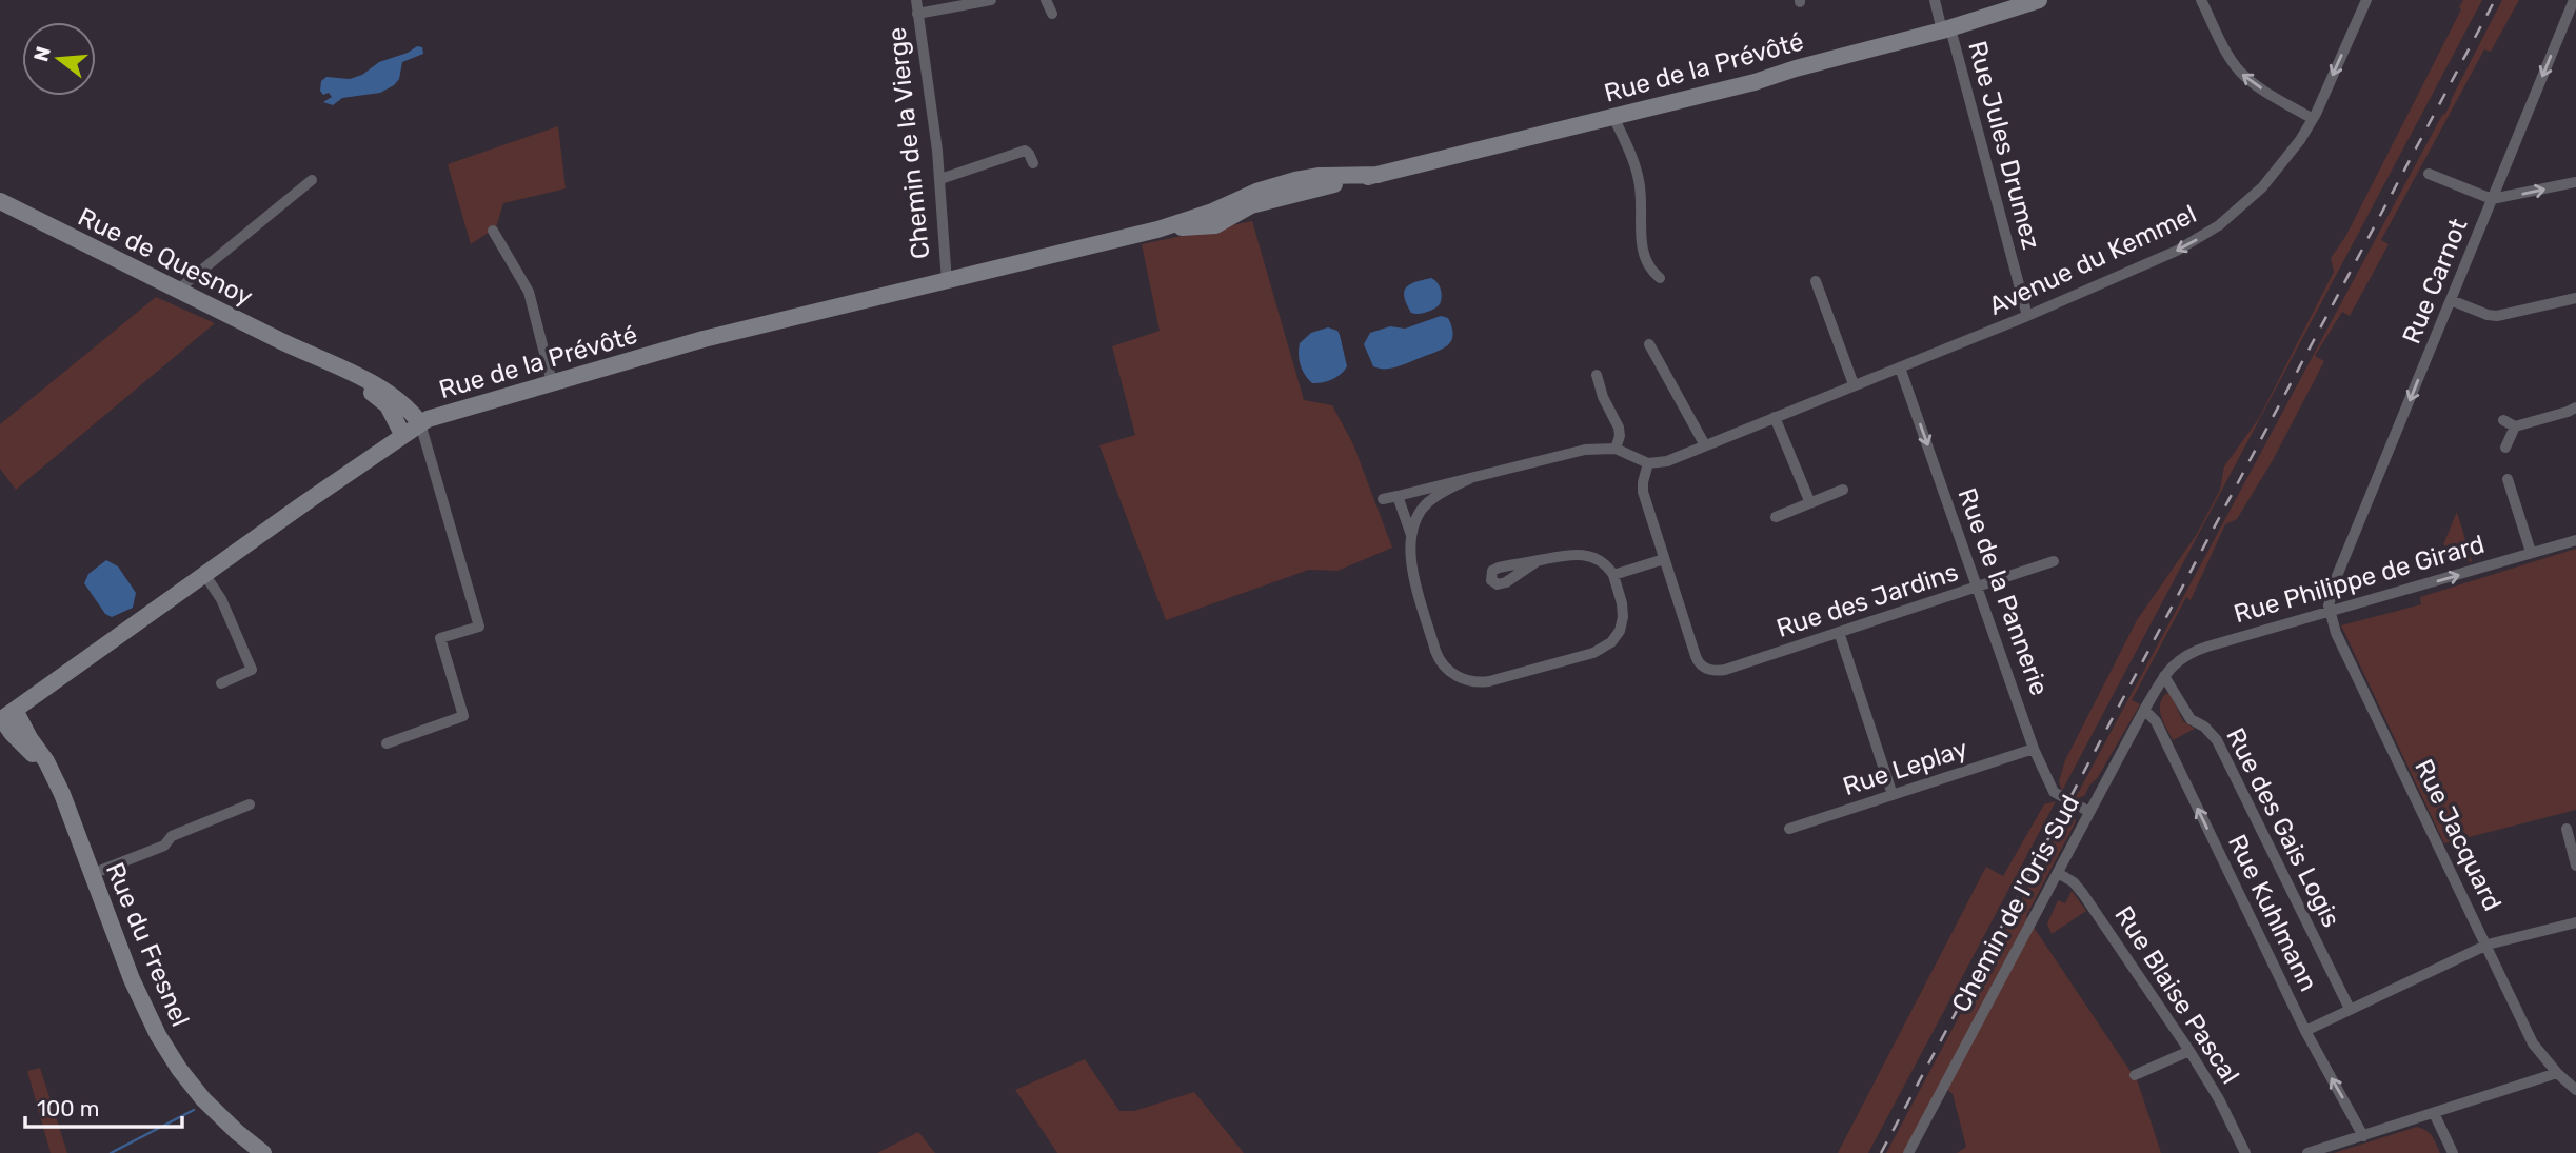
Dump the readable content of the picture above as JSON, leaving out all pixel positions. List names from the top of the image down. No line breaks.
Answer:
{"streets":{"street":["Rue de la Prévôté","Chemin de la Vierge","Rue Jules Drumez","Rue de Quesnoy","Avenue du Kemmel","Rue Carnot","Rue Philippe de Girard","Rue de la Pannerie","Rue des Jardins","Rue Leplay","Rue des Gais Logis","Rue Jacquard","Chemin de l'Oris Sud","Rue Kuhlmann","Rue du Fresnel","Rue Blaise Pascal"]},"crossings":[["Rue de la Prévôté","Chemin de la Vierge"],["Rue de la Prévôté","Rue Jules Drumez"],["Rue de la Prévôté","Rue de Quesnoy"],["Rue de la Prévôté","Rue du Fresnel"],["Rue Jules Drumez","Avenue du Kemmel"],["Avenue du Kemmel","Rue de la Pannerie"],["Rue Carnot","Rue Philippe de Girard"],["Rue Carnot","Rue Jacquard"],["Rue Philippe de Girard","Rue des Gais Logis"],["Rue Philippe de Girard","Rue Jacquard"],["Rue Philippe de Girard","Chemin de l'Oris Sud"],["Rue de la Pannerie","Rue des Jardins"],["Rue de la Pannerie","Rue Leplay"],["Rue de la Pannerie","Chemin de l'Oris Sud"],["Rue des Gais Logis","Chemin de l'Oris Sud"],["Chemin de l'Oris Sud","Rue Kuhlmann"],["Chemin de l'Oris Sud","Rue Blaise Pascal"]],"one_way":["Avenue du Kemmel","Rue Carnot","Rue Philippe de Girard","Rue de la Pannerie","Rue Kuhlmann"],"scale_bar":"100 m","north":"left"}
